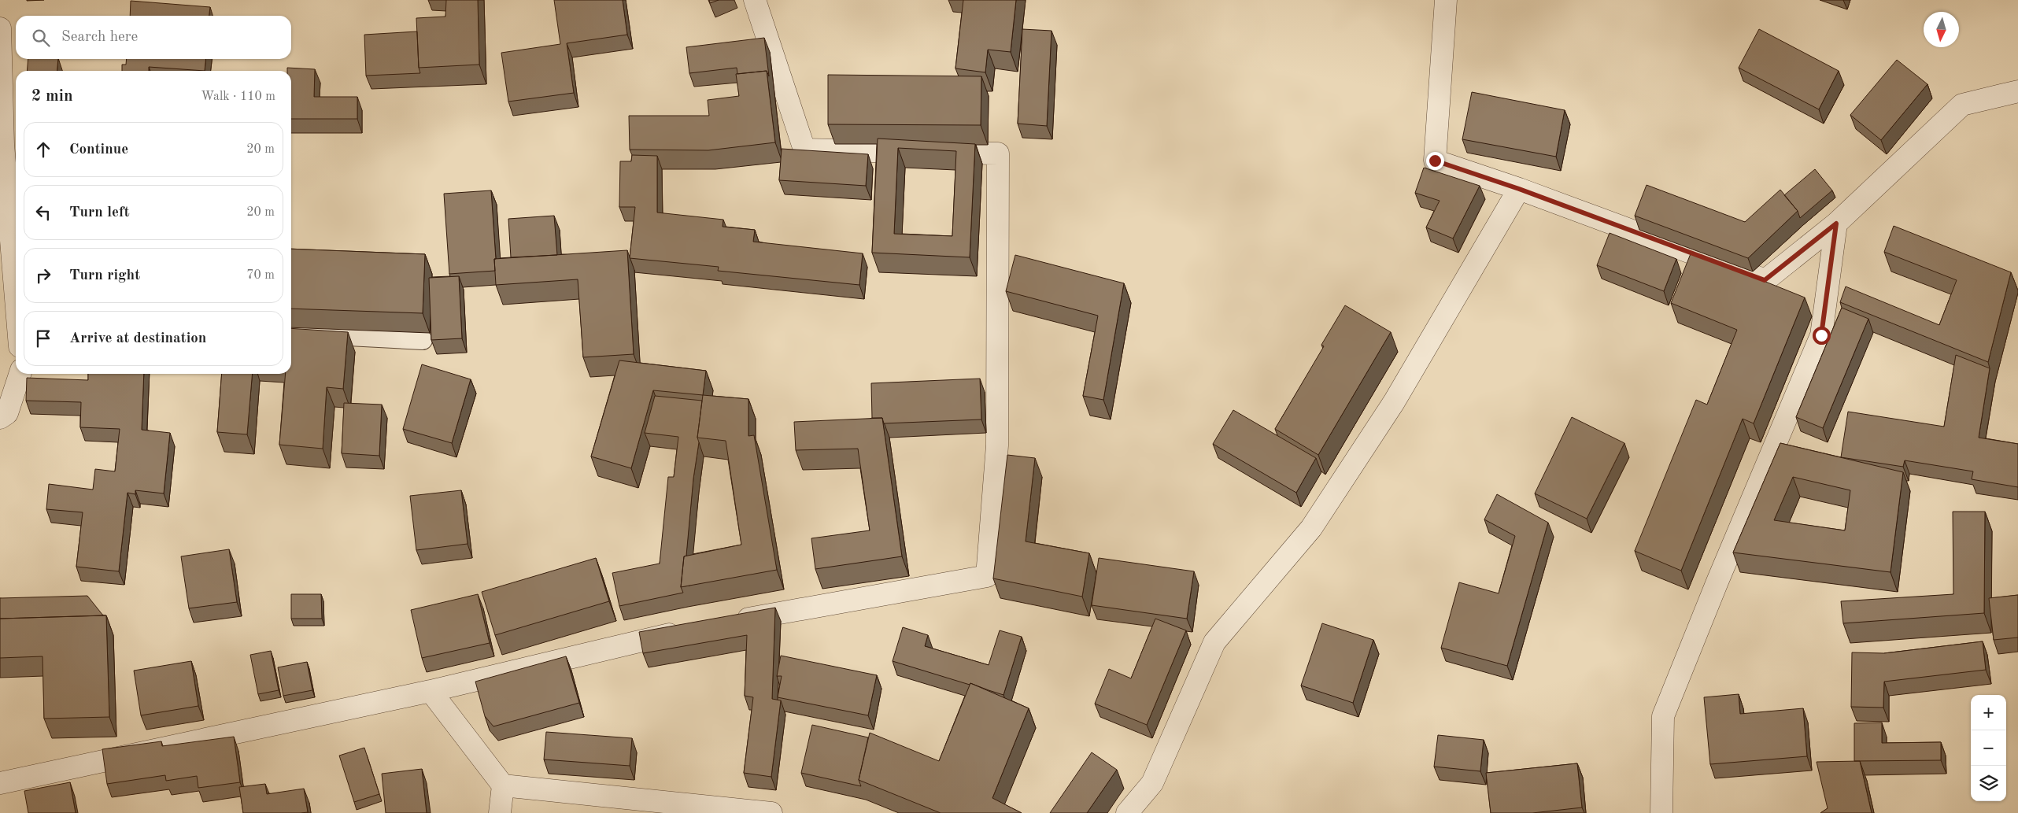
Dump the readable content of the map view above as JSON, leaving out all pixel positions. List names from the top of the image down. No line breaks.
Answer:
{"north":"bottom","page":{"search":"Search here","heading":["2 min","Walk · 110 m"],"list":[["Continue","20 m"],["Turn left","20 m"],["Turn right","70 m"],"Arrive at destination"],"map_buttons":["+","−"]}}
